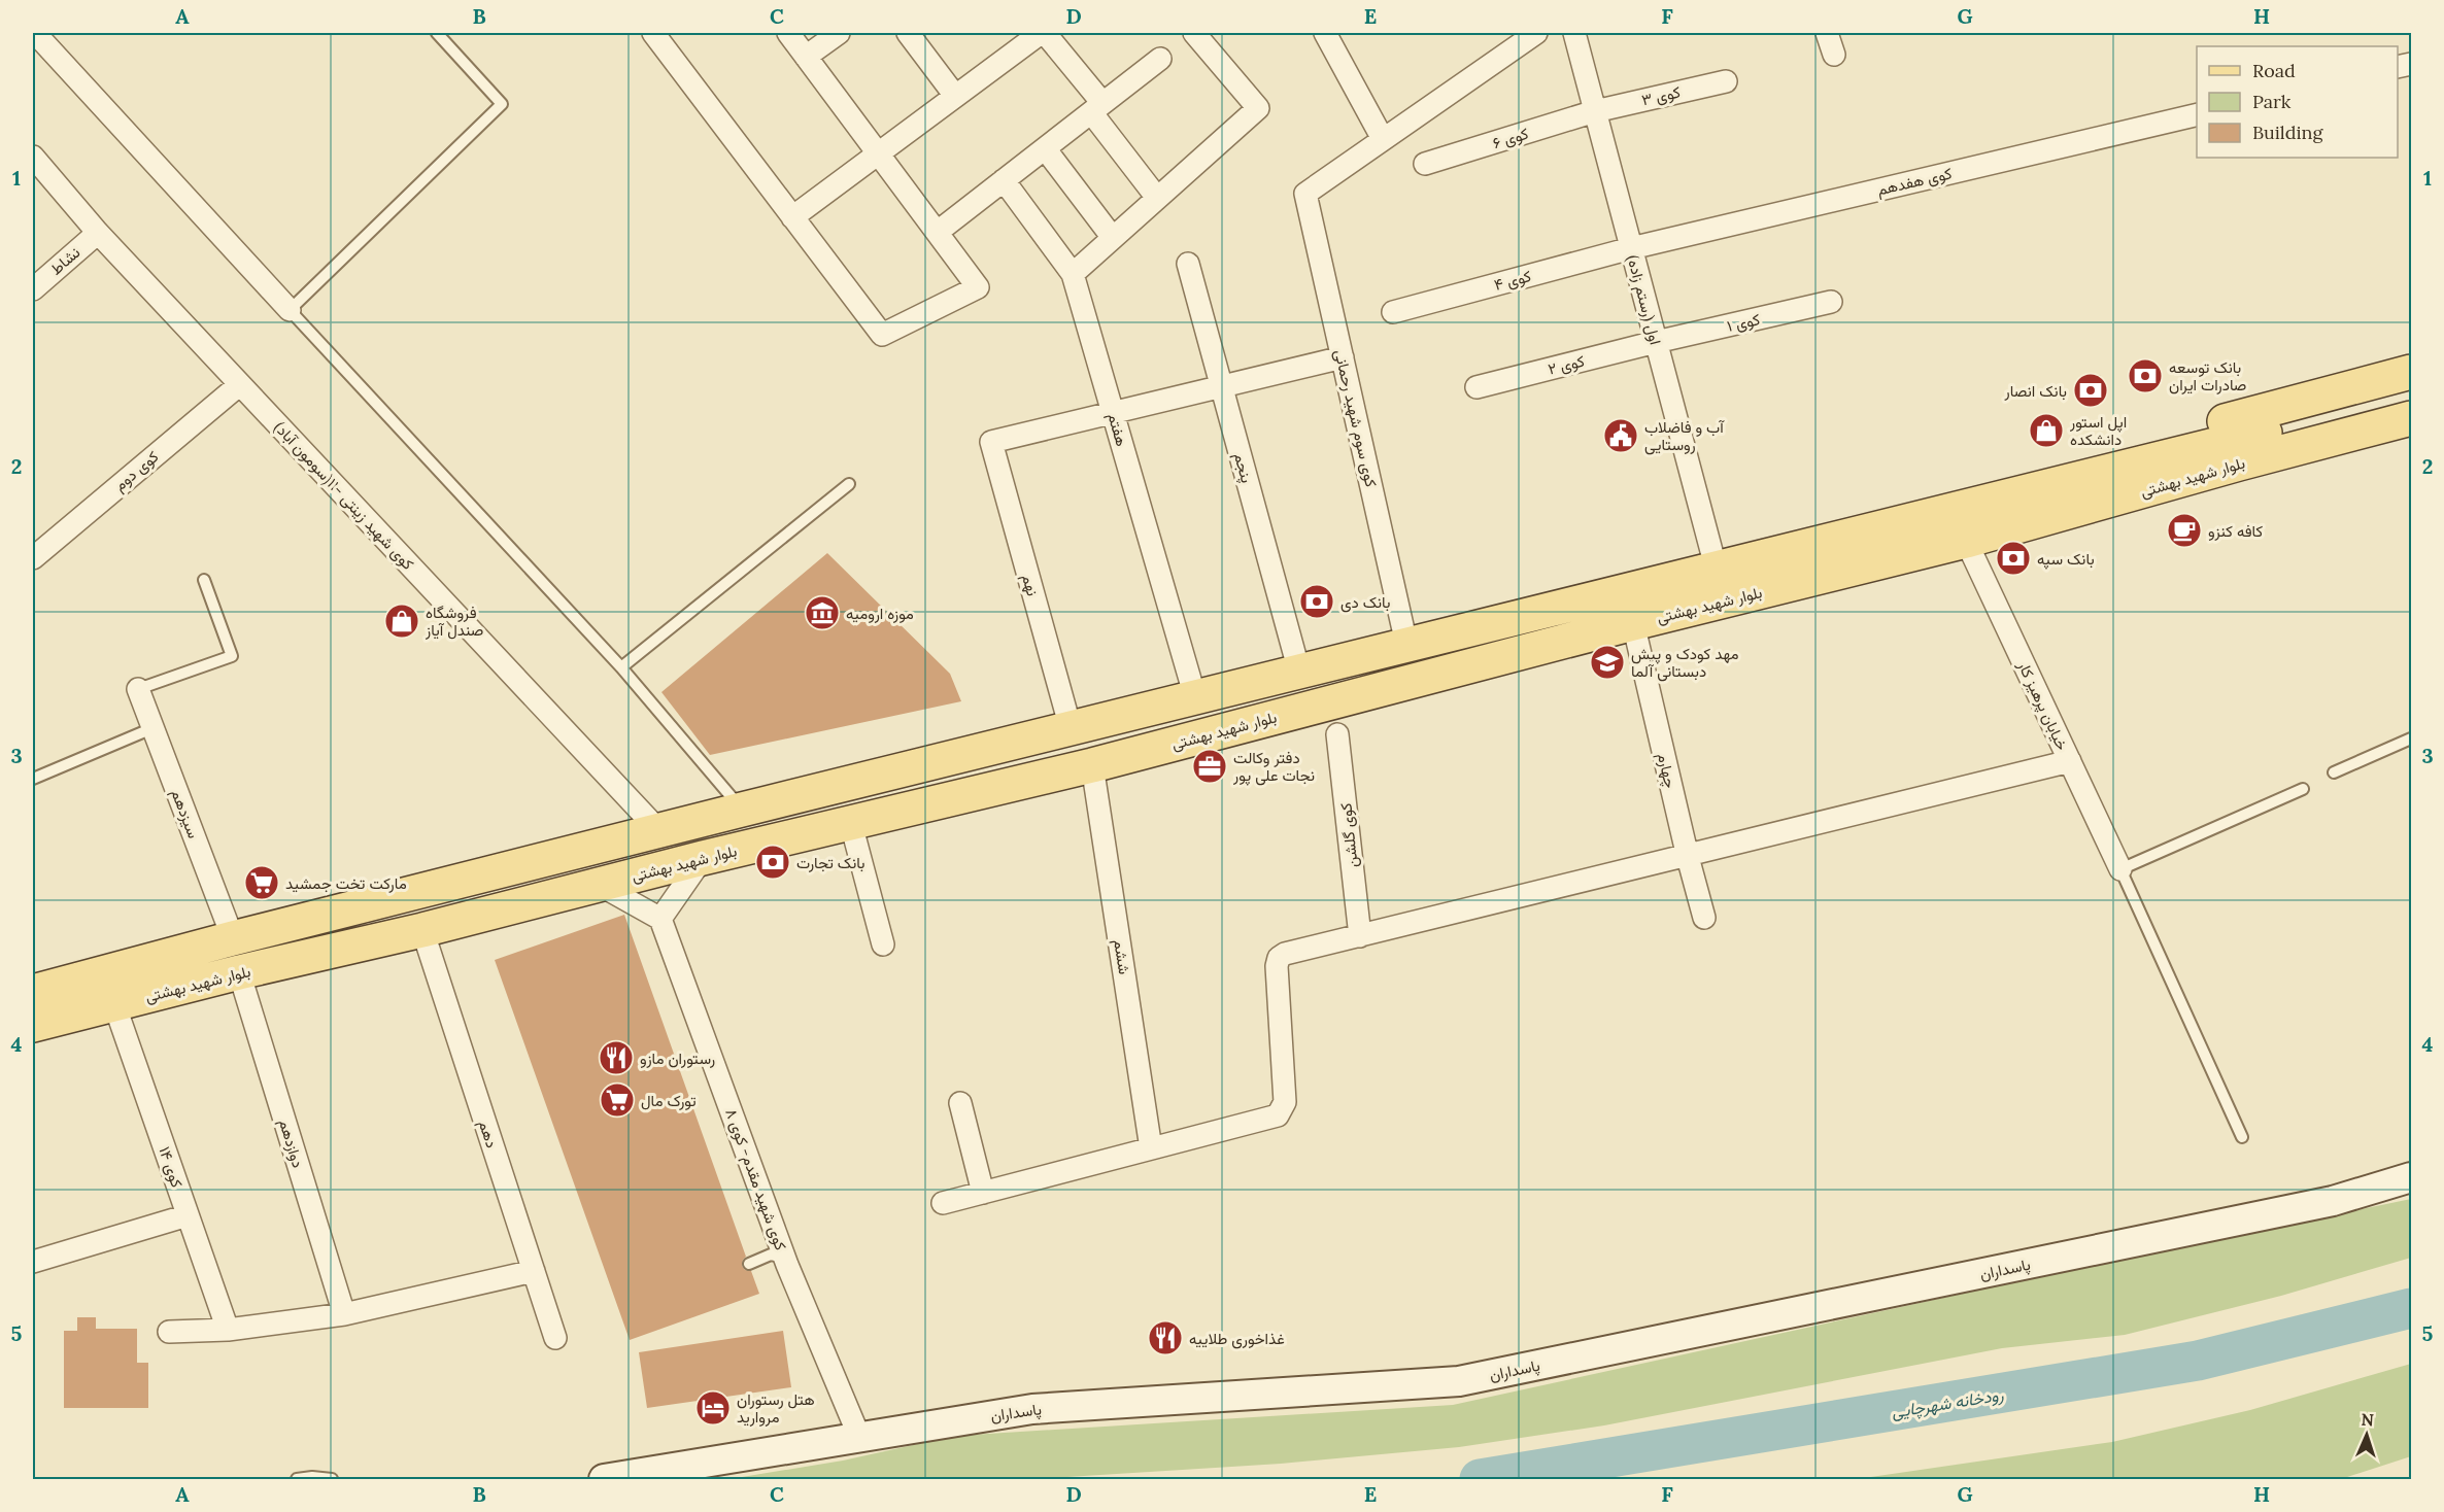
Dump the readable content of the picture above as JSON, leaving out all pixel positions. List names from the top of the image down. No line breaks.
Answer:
{"streets":{"main road":["بلوار شهید بهشتی","پاسداران"],"street":["کوی ۳","کوی ۶","کوی هفدهم","نشاط","کوی ۴","اول (رستم زاده)","کوی ۱","کوی ۲","کوی سوم شهید رحمانی","هفتم","پنجم","کوی دوم","کوی شهید زینتی -۱۱(سومون آباد)","نهم","خیابان پرهیز کار","چهارم","سیزدهم","کوی گلشن","ششم","دهم","دوازدهم","کوی ۱۴","کوی شهید مقدم- کوی ۸"]},"crossings":[["کوی ۳","کوی ۶"],["کوی ۳","اول (رستم زاده)"],["کوی ۶","اول (رستم زاده)"],["کوی هفدهم","کوی ۴"],["کوی هفدهم","اول (رستم زاده)"],["نشاط","کوی شهید زینتی -۱۱(سومون آباد)"],["کوی ۴","اول (رستم زاده)"],["اول (رستم زاده)","کوی ۱"],["اول (رستم زاده)","کوی ۲"],["اول (رستم زاده)","بلوار شهید بهشتی"],["کوی ۱","کوی ۲"],["کوی سوم شهید رحمانی","بلوار شهید بهشتی"],["هفتم","بلوار شهید بهشتی"],["هفتم","نهم"],["پنجم","بلوار شهید بهشتی"],["کوی دوم","کوی شهید زینتی -۱۱(سومون آباد)"],["بلوار شهید بهشتی","کوی شهید زینتی -۱۱(سومون آباد)"],["بلوار شهید بهشتی","نهم"],["بلوار شهید بهشتی","خیابان پرهیز کار"],["بلوار شهید بهشتی","چهارم"],["بلوار شهید بهشتی","سیزدهم"],["بلوار شهید بهشتی","ششم"],["بلوار شهید بهشتی","دهم"],["بلوار شهید بهشتی","دوازدهم"],["بلوار شهید بهشتی","کوی ۱۴"],["کوی شهید مقدم- کوی ۸","پاسداران"]],"water":["رودخانه شهرچایی"],"places":{"bank":["بانک توسعه صادرات ایران","بانک انصار","بانک سپه","بانک دی","بانک تجارت"],"shop":["اپل استور دانشکده","فروشگاه صندل آیاز"],"public building":["آب و فاضلاب روستایی"],"cafe":["کافه کنزو"],"museum":["موزه ارومیه"],"school or university":["مهد کودک و پیش دبستانی آلما"],"office":["دفتر وکالت نجات علی پور"],"supermarket":["مارکت تخت جمشید","تورک مال"],"restaurant":["رستوران مازو","غذاخوری طلاییه"],"hotel":["هتل رستوران مروارید"]},"legend":["Road","Park","Building"],"north":"top","grid":{"columns":["A","B","C","D","E","F","G","H"],"rows":["1","2","3","4","5"]}}
